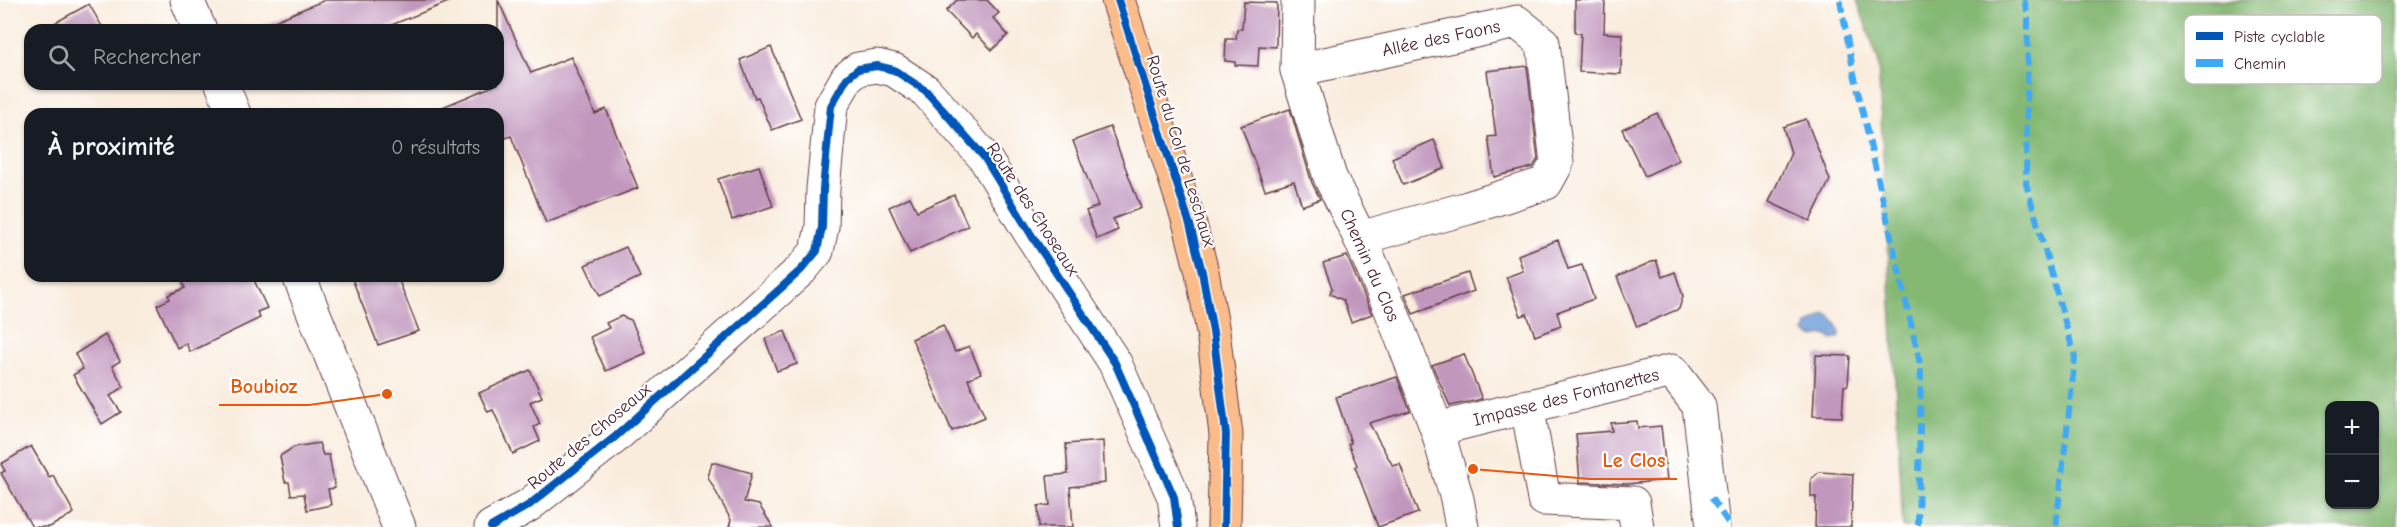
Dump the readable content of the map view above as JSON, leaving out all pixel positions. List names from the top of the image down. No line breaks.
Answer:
{"streets":{"main road":["Route du Col de Leschaux"],"street":["Allée des Faons","Route des Choseaux","Chemin du Clos","Impasse des Fontanettes"]},"crossings":[["Allée des Faons","Chemin du Clos"],["Chemin du Clos","Impasse des Fontanettes"]],"places":["Boubioz","Le Clos"],"legend":["Piste cyclable","Chemin"],"page":{"search":"Rechercher","heading":["À proximité","0 résultats"],"map_buttons":["+","−"]}}
